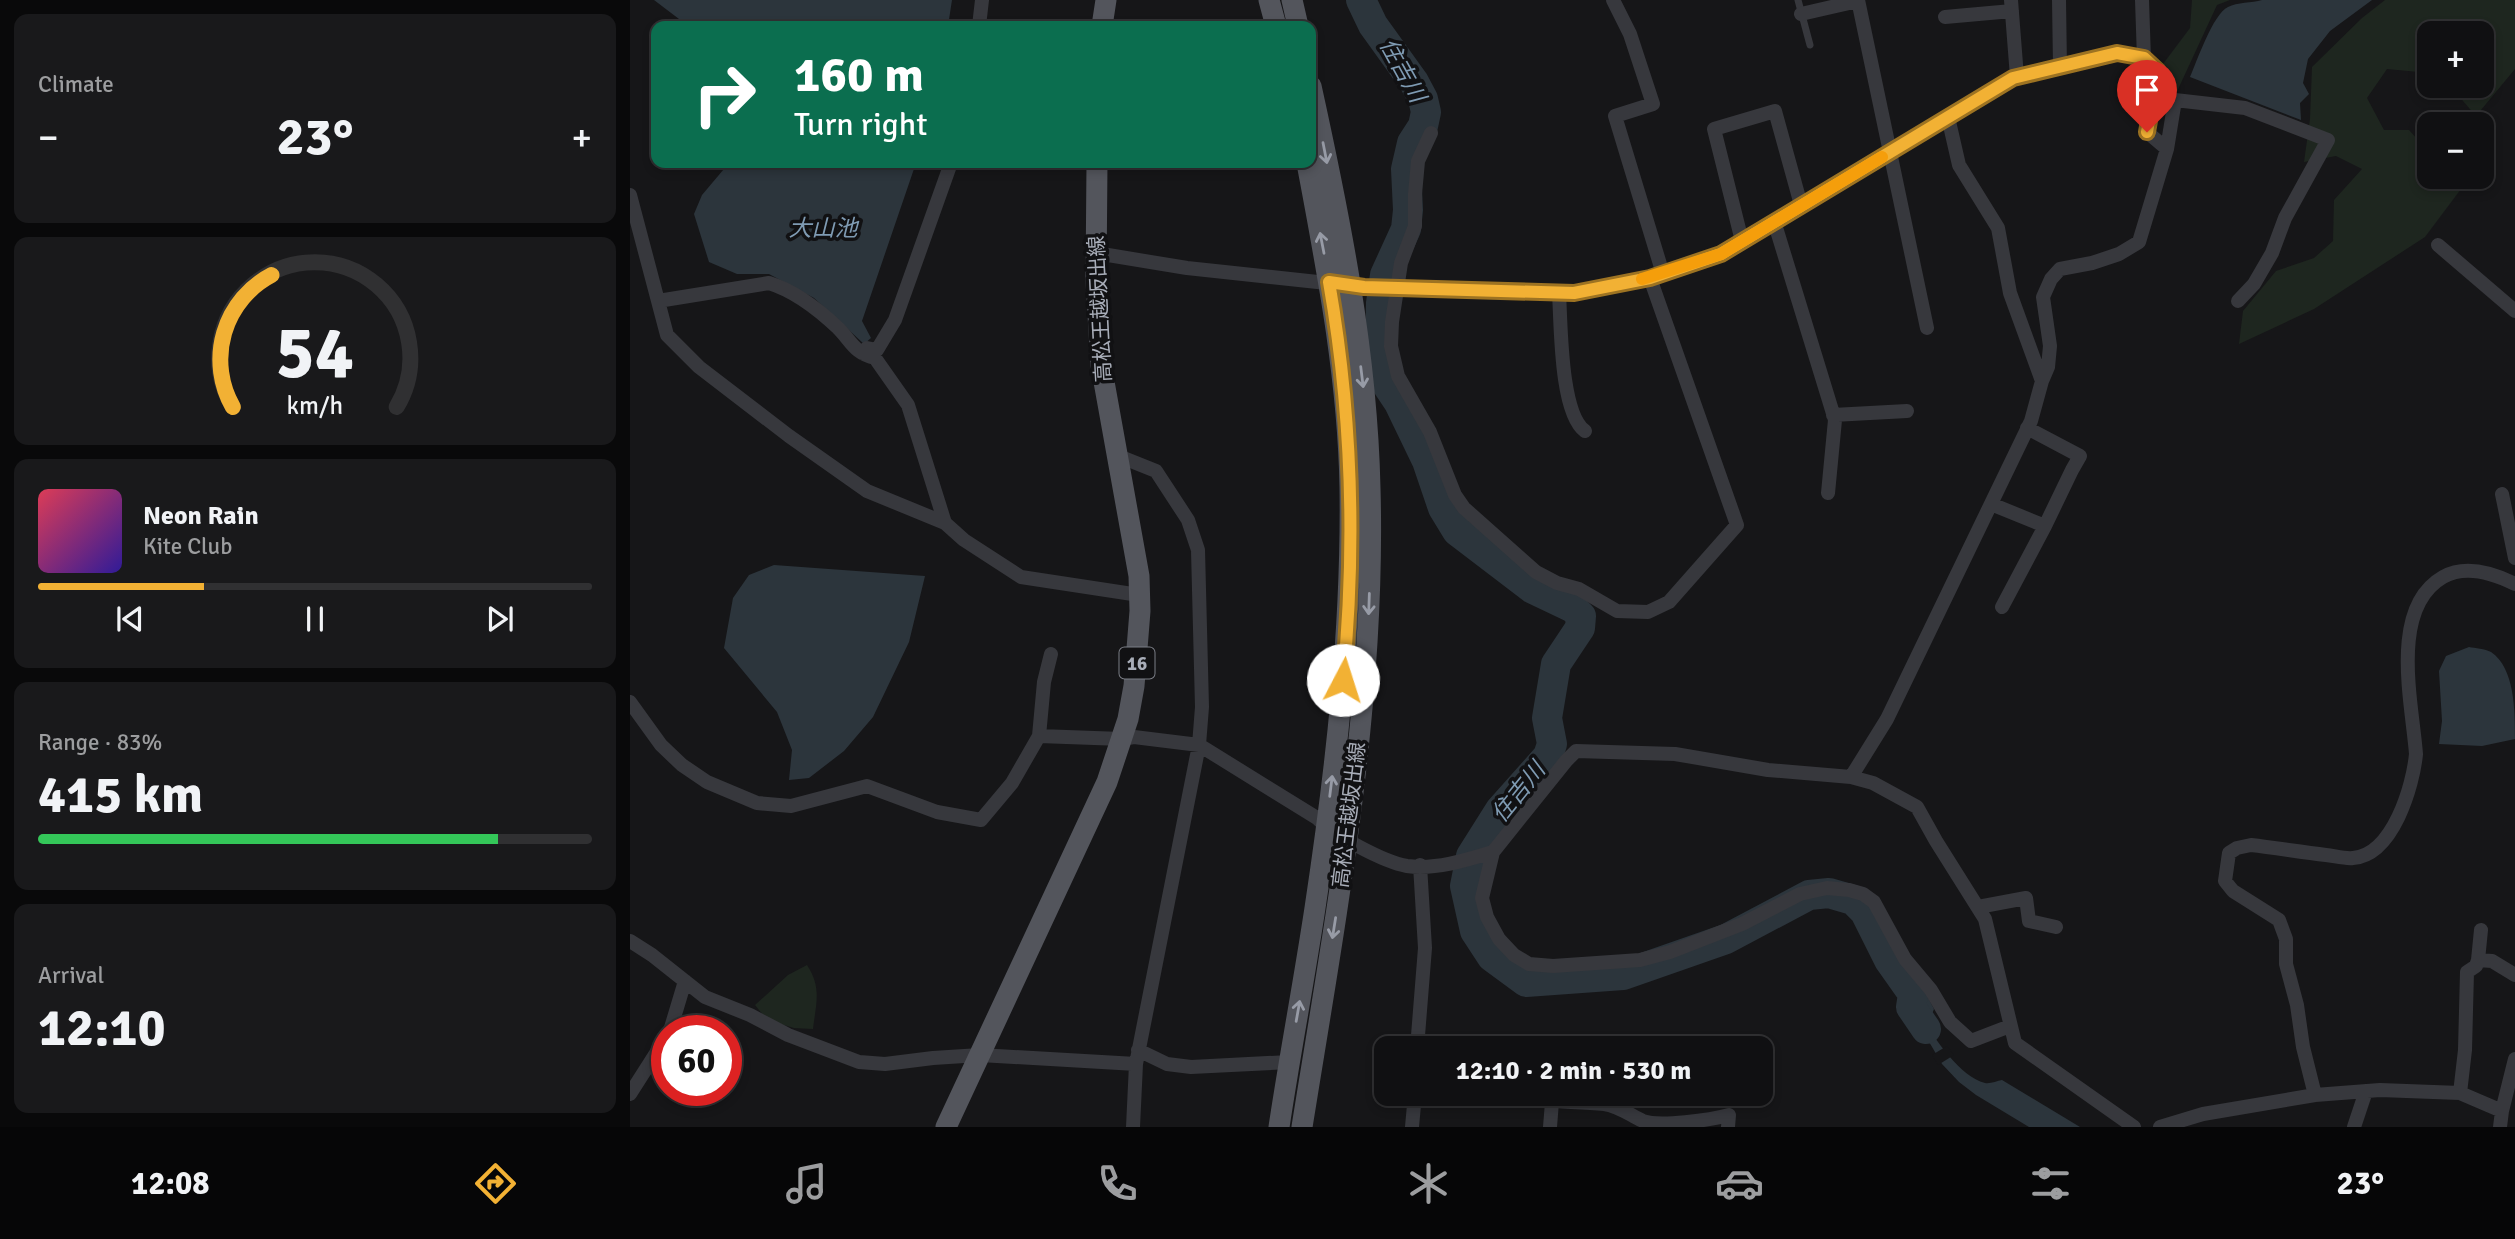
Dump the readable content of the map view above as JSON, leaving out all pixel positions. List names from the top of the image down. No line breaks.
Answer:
{"streets":{"main road":["高松王越坂出線","16"]},"water":["住吉川","大山池"],"page":{"tile":["Climate",["Range · 83%","415 km"],["Arrival","12:10"]],"map_buttons":["+","−"],"turn":["160 m","Turn right"],"heat":["−","23°","+"],"song":["Neon Rain","Kite Club"],"limit":"60","trip":"12:10 · 2 min · 530 m","tabs":["12:08","23°"],"gauge":["54","km/h"]}}
